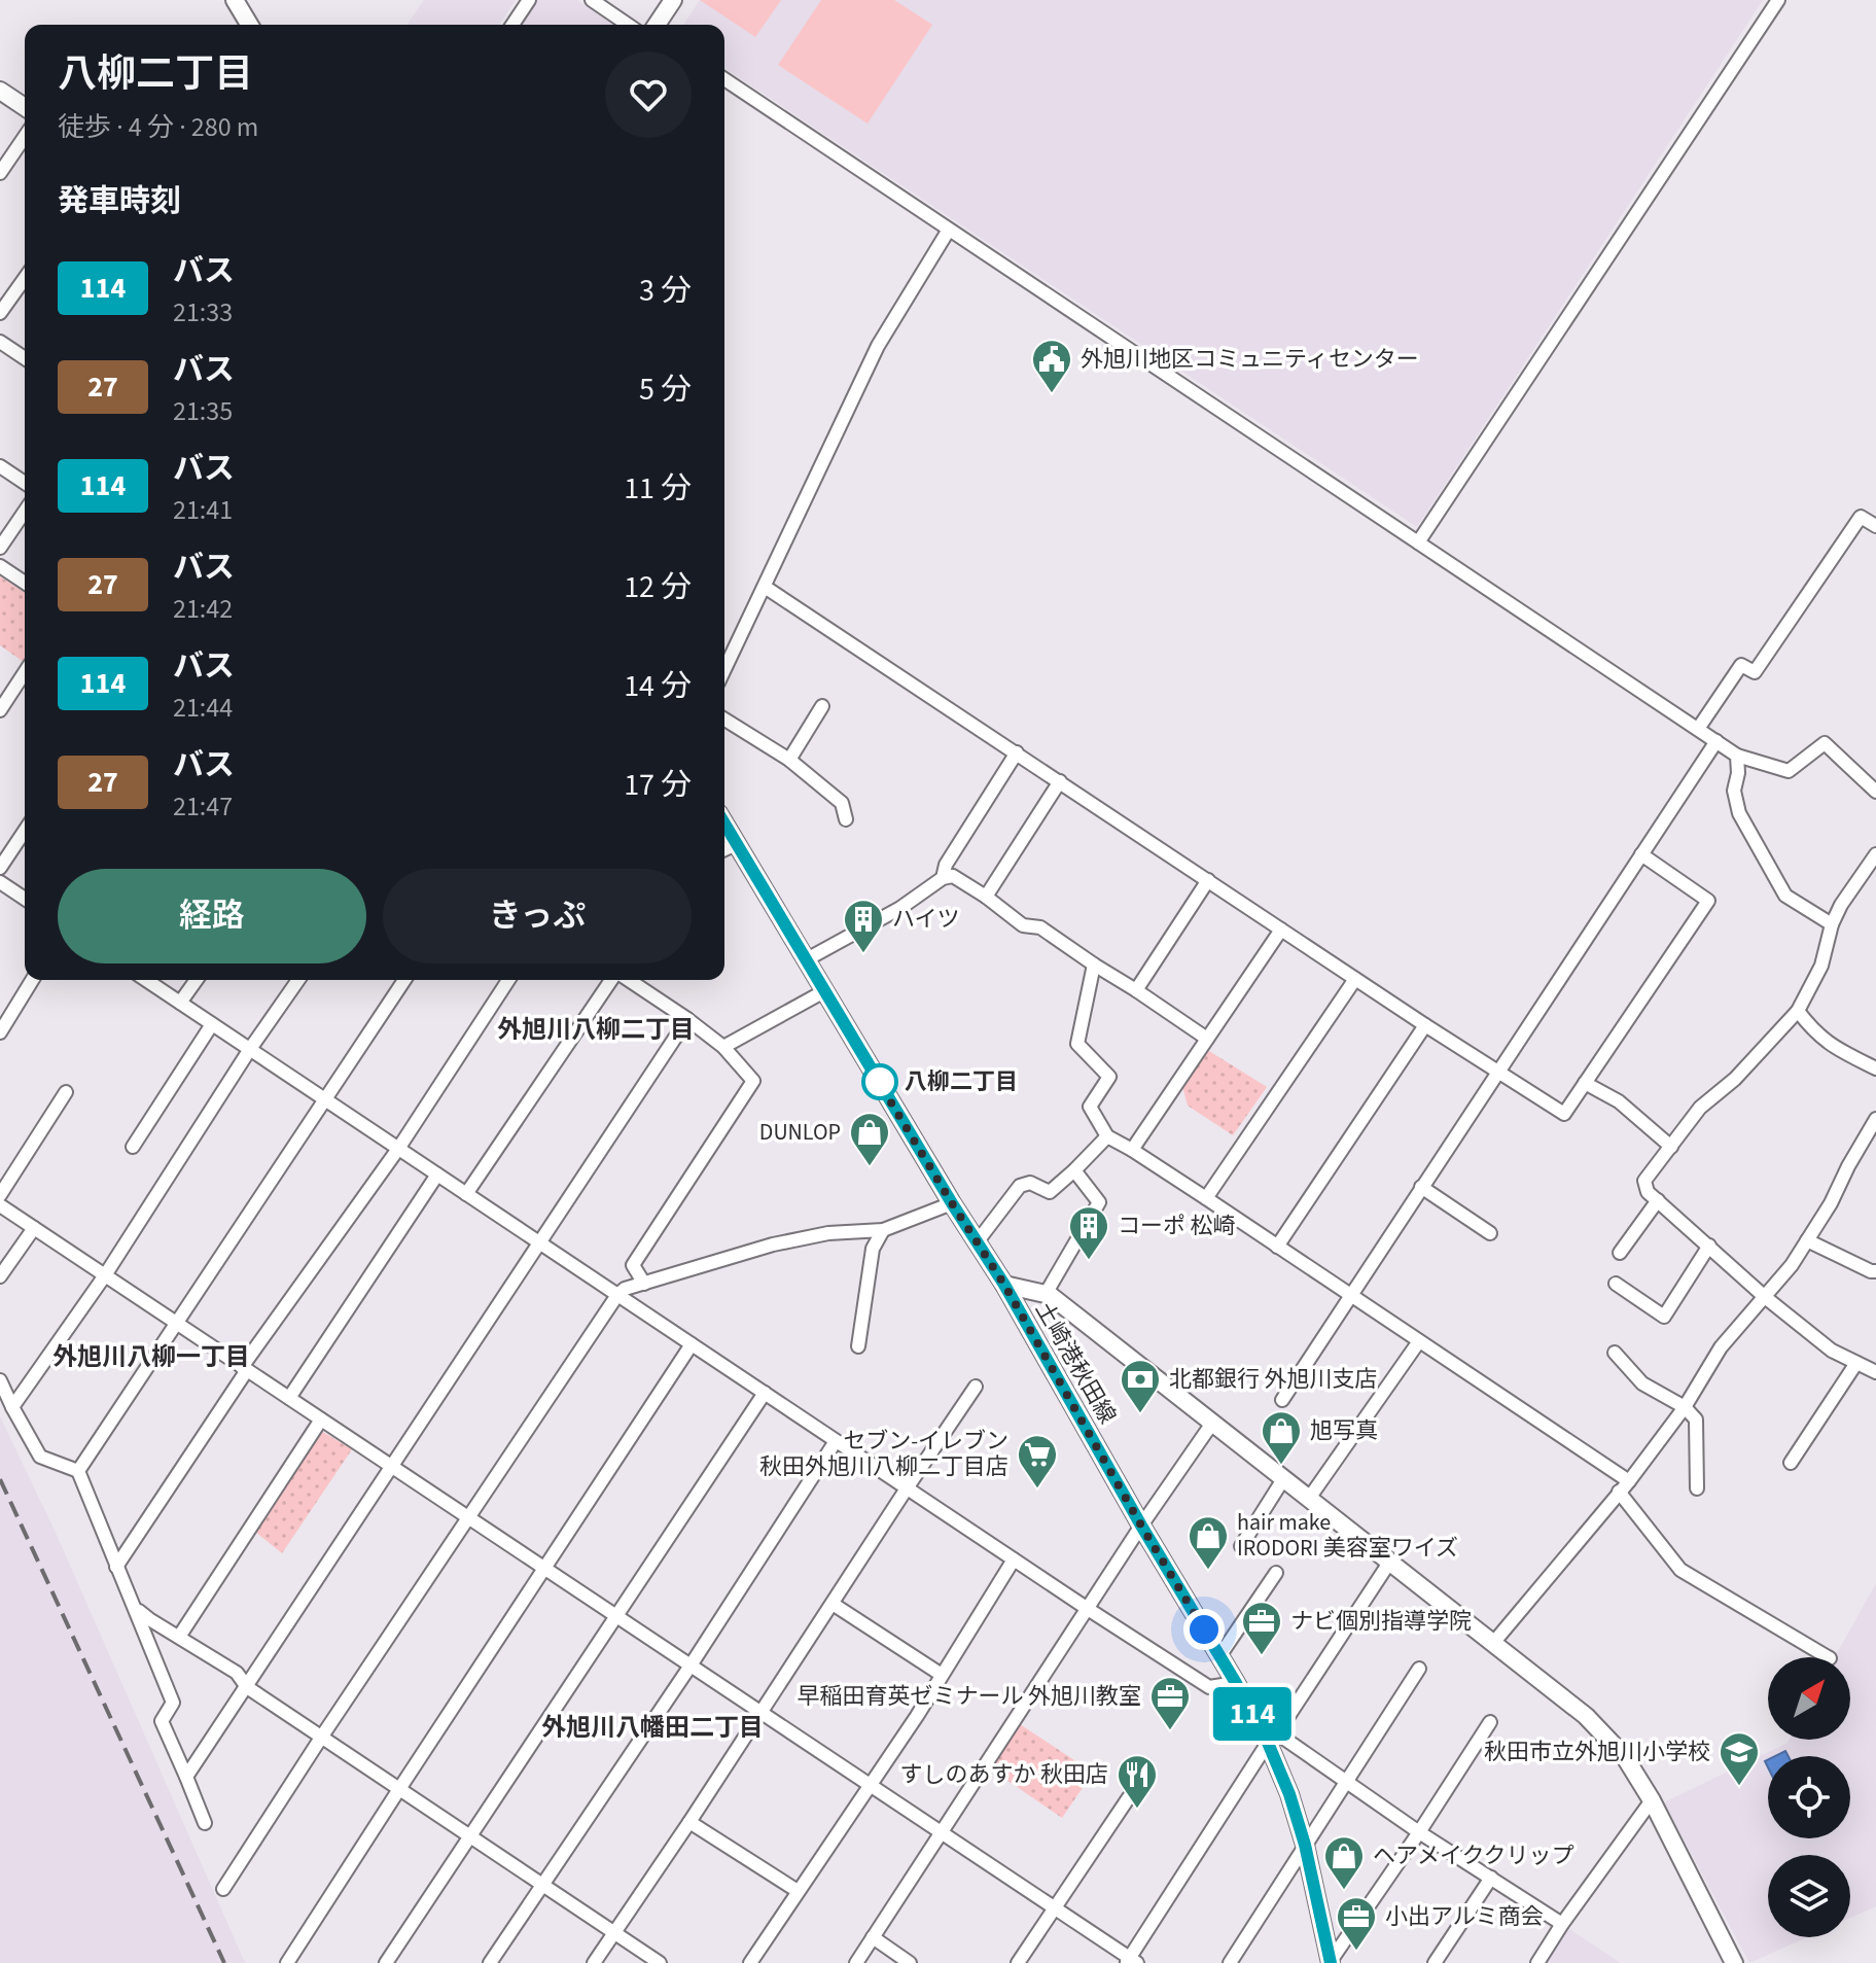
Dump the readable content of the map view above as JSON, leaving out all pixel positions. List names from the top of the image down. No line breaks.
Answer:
{"streets":{"main road":["土崎港秋田線"]},"districts":["外旭川八柳二丁目","外旭川八柳一丁目","外旭川八幡田二丁目"],"places":{"public building":["外旭川地区コミュニティセンター"],"building":["ハイツ","コーポ 松崎"],"other":["八柳二丁目"],"shop":["DUNLOP","旭写真","hair make IRODORI 美容室ワイズ","ヘアメイククリップ"],"bank":["北都銀行 外旭川支店"],"supermarket":["セブン-イレブン 秋田外旭川八柳二丁目店"],"office":["ナビ個別指導学院","早稲田育英ゼミナール 外旭川教室","小出アルミ商会"],"school or university":["秋田市立外旭川小学校"],"restaurant":["すしのあすか 秋田店"]},"lines":["bus line 114"],"north":"top right","page":{"on_map":"114","heading":[["八柳二丁目","徒歩 · 4 分 · 280 m"],"発車時刻"],"list":[{"mark":"114","name":"バス","note":"21:33","value":"3 分"},{"mark":"27","name":"バス","note":"21:35","value":"5 分"},{"mark":"114","name":"バス","note":"21:41","value":"11 分"},{"mark":"27","name":"バス","note":"21:42","value":"12 分"},{"mark":"114","name":"バス","note":"21:44","value":"14 分"},{"mark":"27","name":"バス","note":"21:47","value":"17 分"}],"buttons":["経路","きっぷ"]}}
